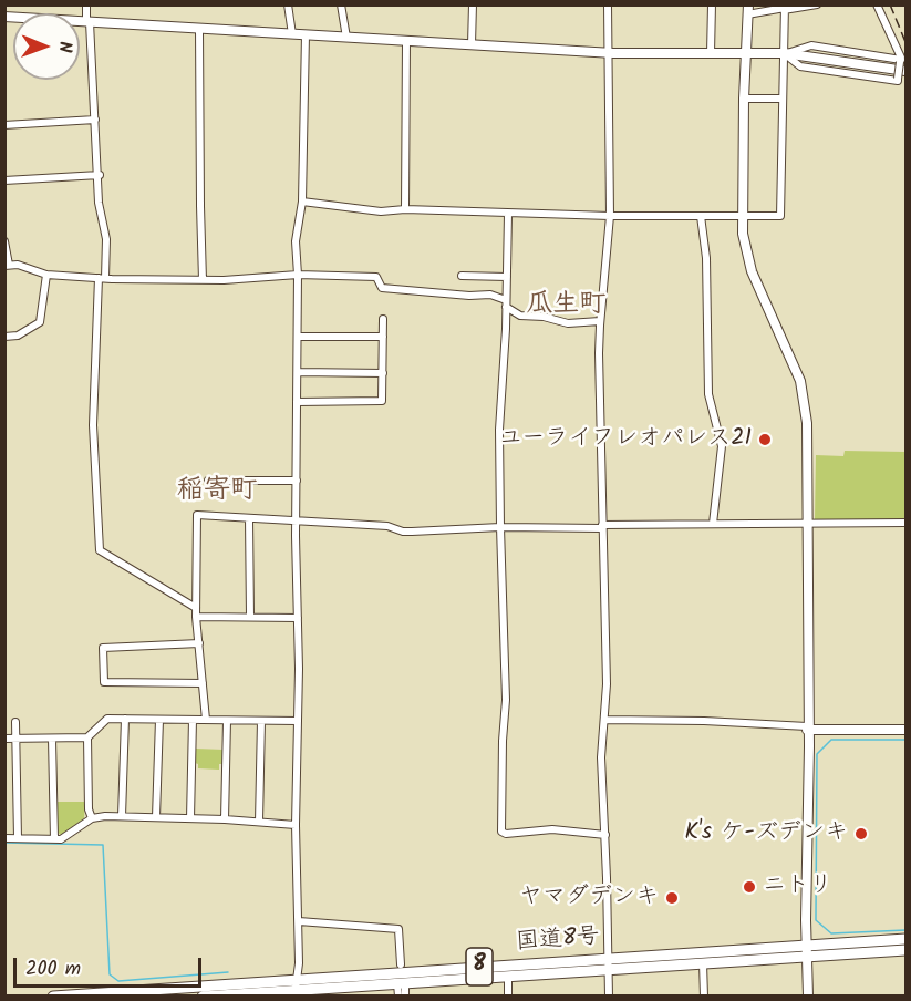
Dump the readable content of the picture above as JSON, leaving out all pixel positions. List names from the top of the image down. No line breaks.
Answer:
{"streets":{"highway":["国道8号","8"]},"districts":["瓜生町","稲寄町"],"places":["ユーライフレオパレス21","K's ケ-ズデンキ","ニトリ","ヤマダデンキ"],"scale_bar":"200 m","north":"right"}
